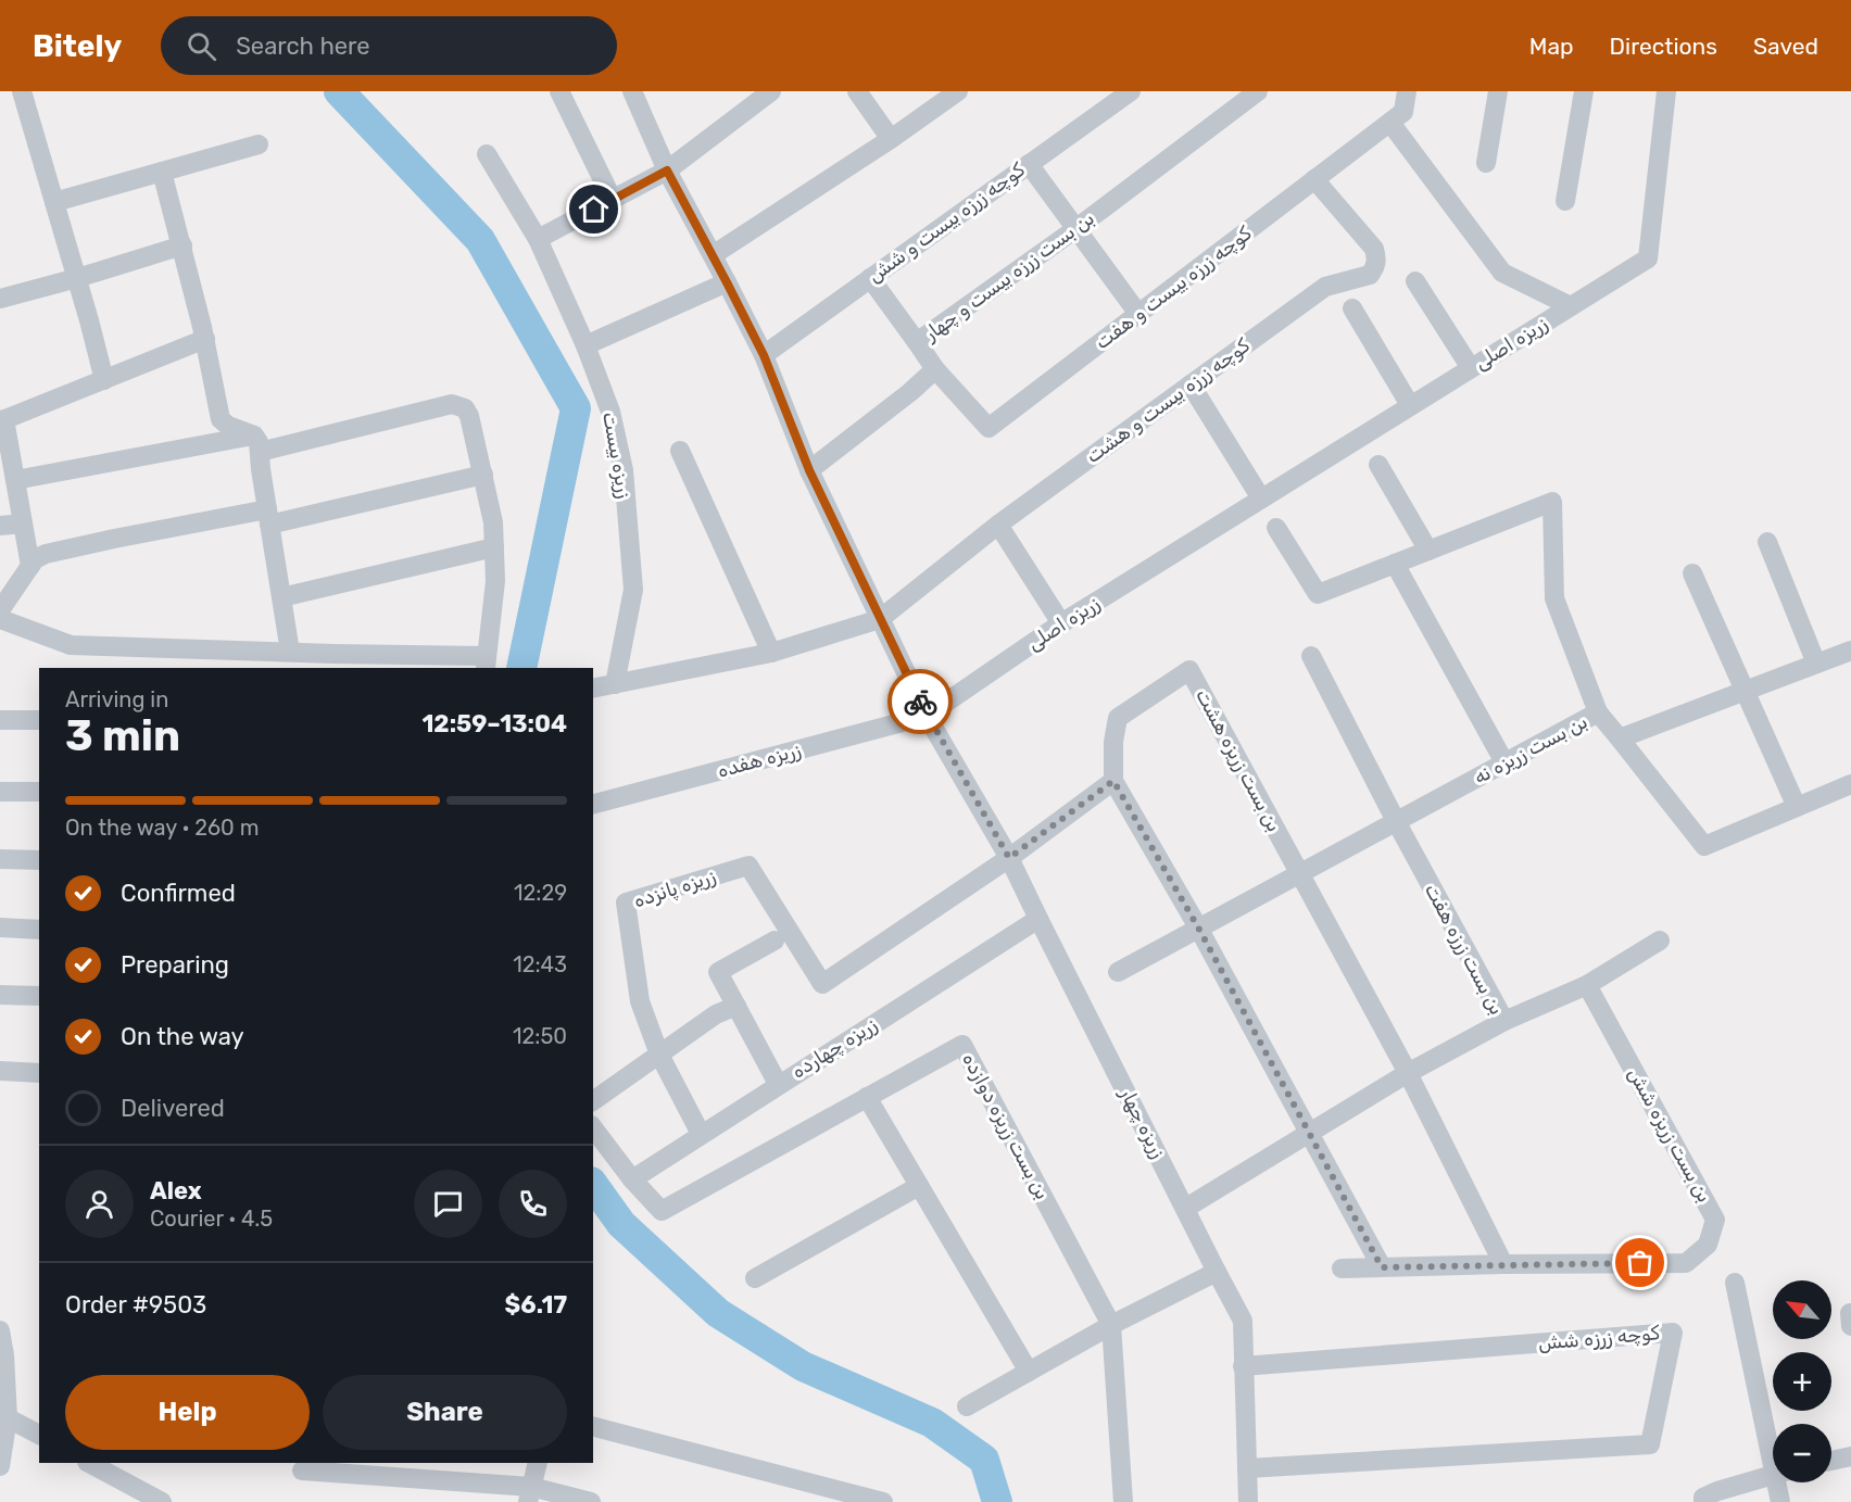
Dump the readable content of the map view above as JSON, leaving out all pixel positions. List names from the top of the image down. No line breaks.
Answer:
{"streets":{"street":["کوچه زرزه بیست و شش","بن بست زرزه بیست و چهار","کوچه زرزه بیست و هفت","زریزه اصلی","کوچه زرزه بیست و هشت","زریزه بیست","بن بست زریزه نه","زریزه هفده","بن بست زریزه هشت","زریزه پانزده","بن بست زرزه هفت","زریزه چهارده","زریزه چهار","بن بست زریزه دوازده","بن بست زریزه شش","کوچه زرزه شش"]},"crossings":[["بن بست زرزه بیست و چهار","کوچه زرزه بیست و هفت"],["کوچه زرزه بیست و هفت","کوچه زرزه بیست و هشت"],["زریزه اصلی","زریزه هفده"],["زریزه اصلی","زریزه چهار"],["بن بست زریزه نه","بن بست زریزه هشت"],["بن بست زریزه نه","بن بست زرزه هفت"],["زریزه هفده","زریزه چهار"],["بن بست زریزه هشت","بن بست زرزه هفت"],["بن بست زریزه هشت","بن بست زریزه شش"],["زریزه پانزده","زریزه چهارده"],["زریزه پانزده","زریزه چهار"],["بن بست زرزه هفت","زریزه چهار"],["زریزه چهارده","زریزه چهار"],["زریزه چهارده","بن بست زریزه دوازده"],["زریزه چهار","کوچه زرزه شش"]],"north":"top left","page":{"header":"Bitely","search":"Search here","nav":["Map","Directions","Saved"],"heading":["3 min","Arriving in","12:59–13:04"],"panel":["Alex","Courier · 4.5","Order #9503","$6.17"],"bar":"On the way · 260 m","list":[["Confirmed","12:29"],["Preparing","12:43"],["On the way","12:50"],"Delivered"],"map_buttons":["+","−"],"buttons":["Help","Share"]}}
